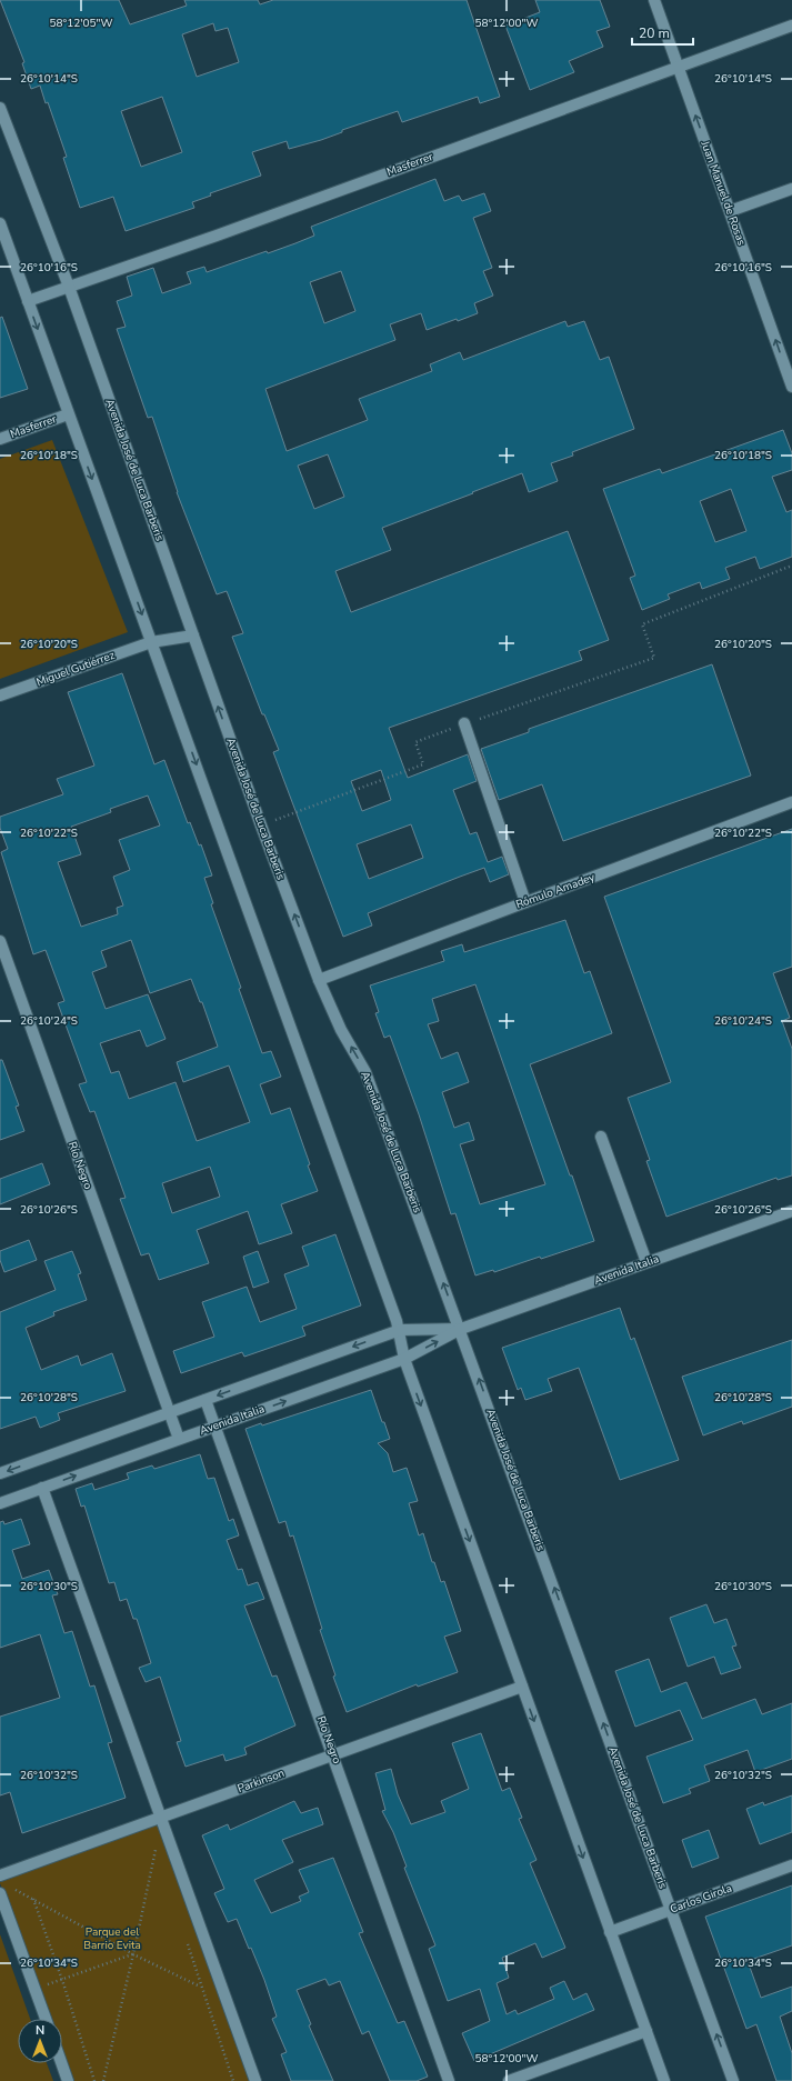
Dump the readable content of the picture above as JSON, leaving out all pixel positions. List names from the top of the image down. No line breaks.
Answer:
{"streets":{"main road":["Masferrer","Juan Manuel de Rosas","Avenida José de Luca Barberis","Miguel Gutiérrez","Rómulo Amadey","Río Negro","Avenida Italia","Parkinson","Carlos Girola"]},"crossings":[["Masferrer","Juan Manuel de Rosas"],["Masferrer","Avenida José de Luca Barberis"],["Avenida José de Luca Barberis","Miguel Gutiérrez"],["Avenida José de Luca Barberis","Rómulo Amadey"],["Avenida José de Luca Barberis","Avenida Italia"],["Avenida José de Luca Barberis","Carlos Girola"],["Río Negro","Avenida Italia"],["Río Negro","Parkinson"]],"one_way":["Juan Manuel de Rosas"],"parks":["Parque del Barrio Evita"],"scale_bar":"20 m","north":"top","coordinates":["58°12'05\"W","58°12'00\"W","26°10'14\"S","26°10'16\"S","26°10'18\"S","26°10'20\"S","26°10'22\"S","26°10'24\"S","26°10'26\"S","26°10'28\"S","26°10'30\"S","26°10'32\"S","26°10'34\"S"]}
